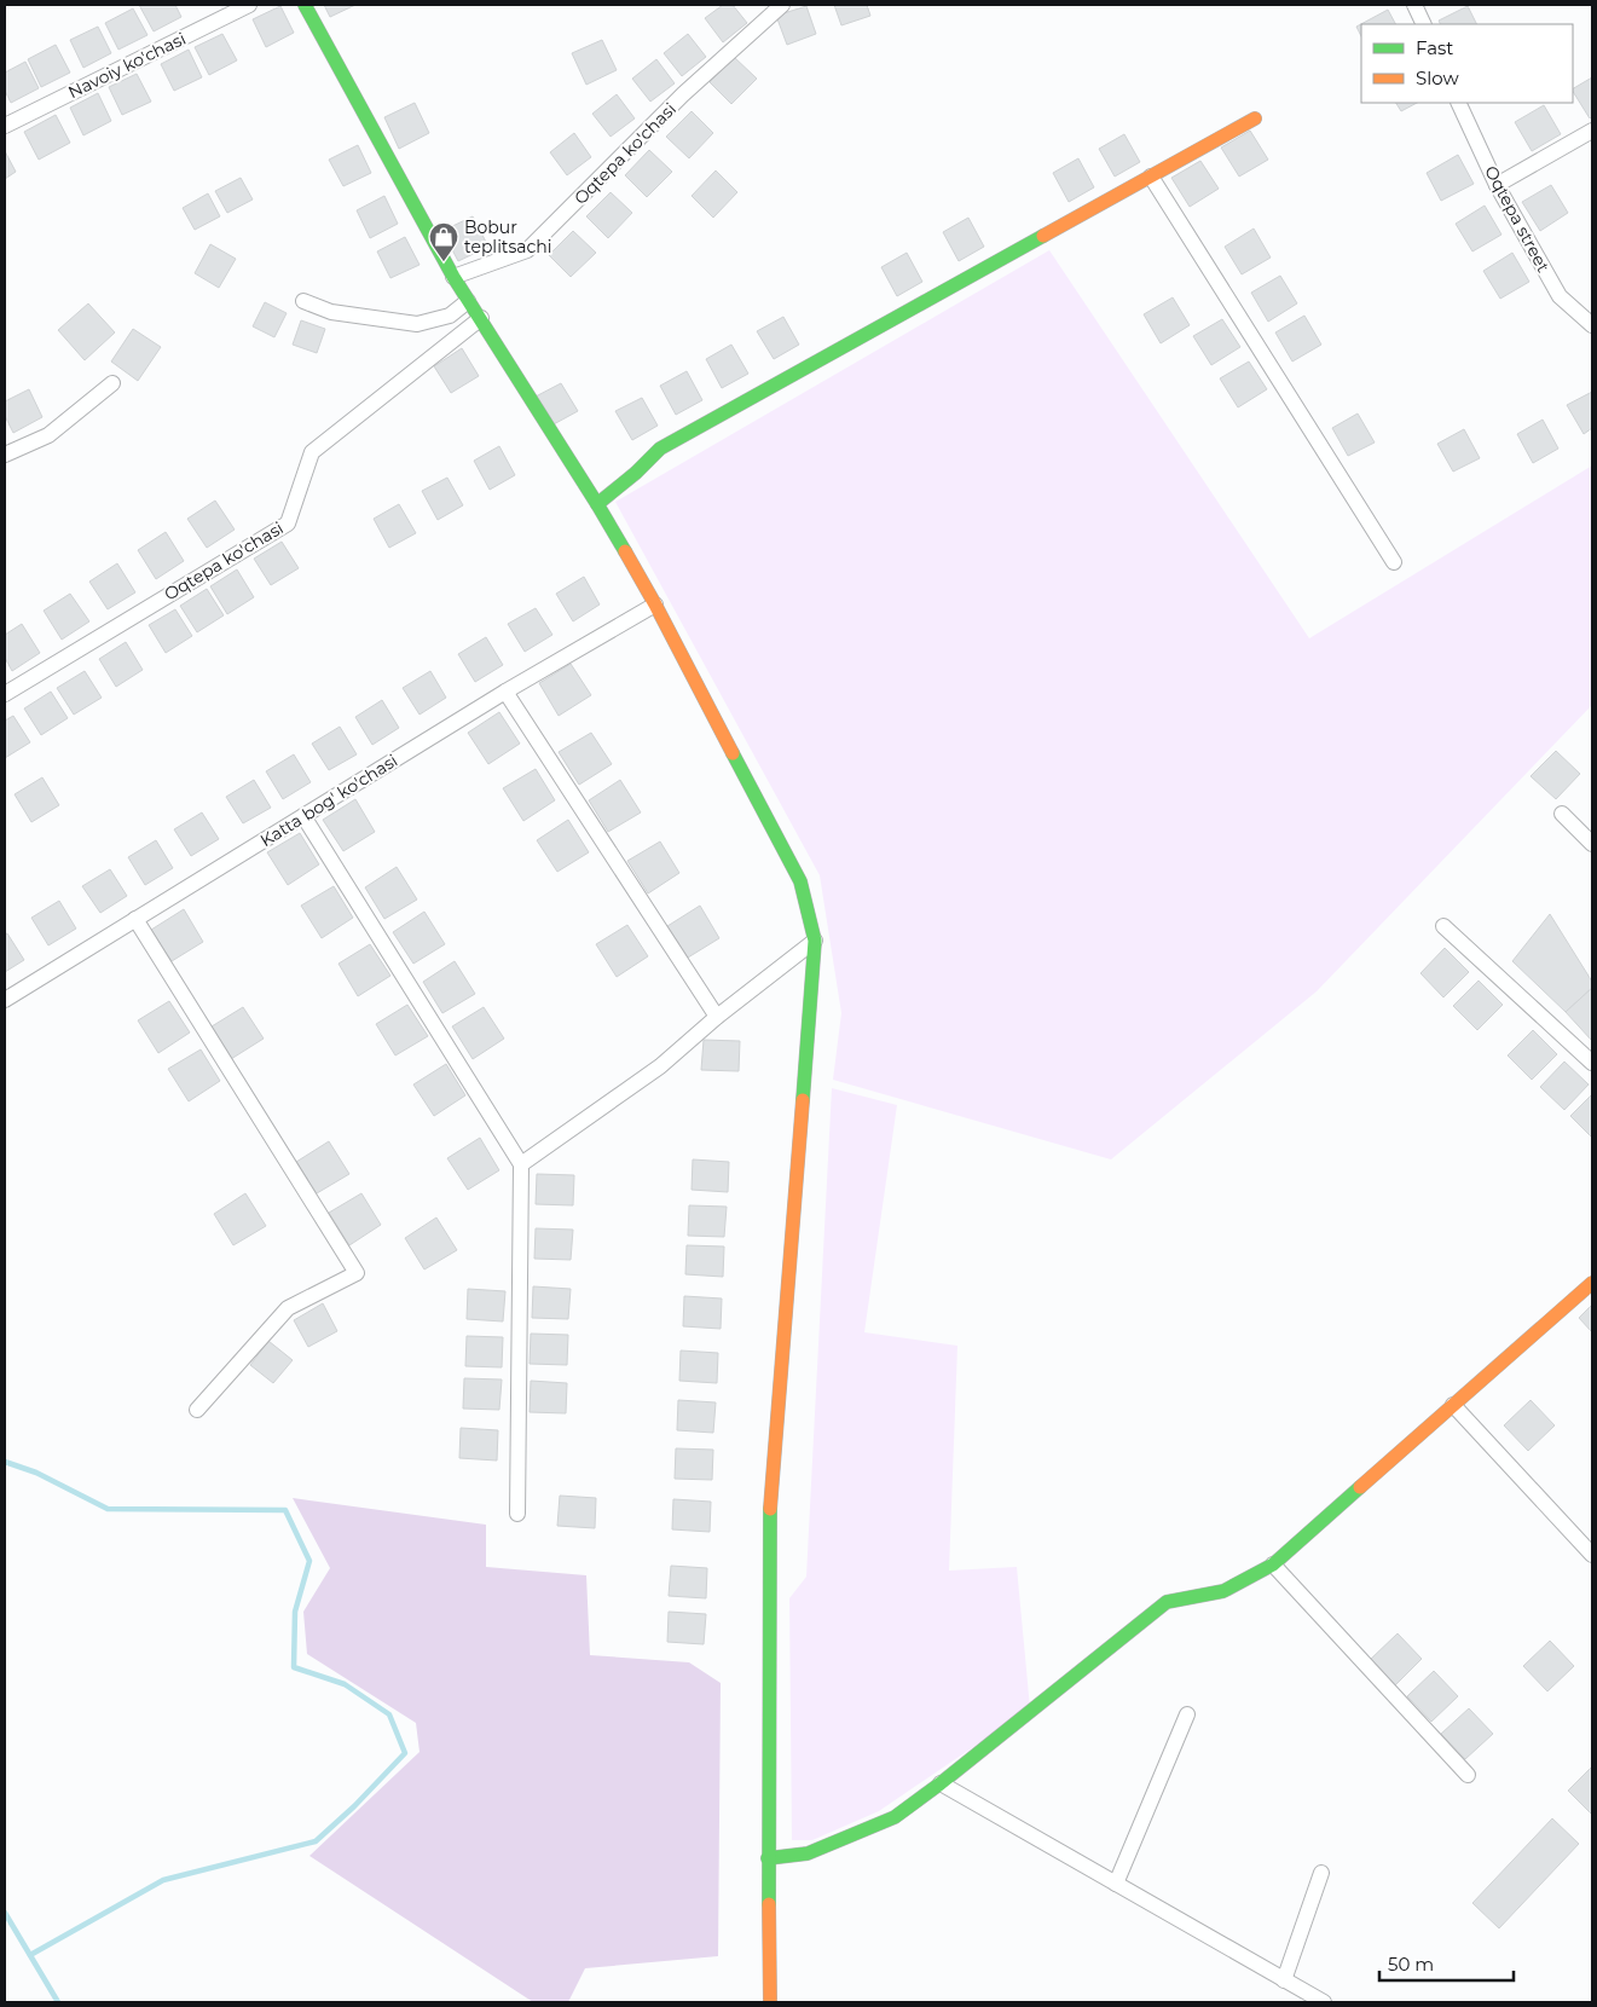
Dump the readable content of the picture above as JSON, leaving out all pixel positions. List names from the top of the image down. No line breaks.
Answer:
{"streets":{"street":["Navoiy ko'chasi","Oqtepa ko'chasi","Oqtepa street","Katta bog' ko'chasi"]},"places":{"shop":["Bobur teplitsachi"]},"legend":["Fast","Slow"],"scale_bar":"50 m"}
